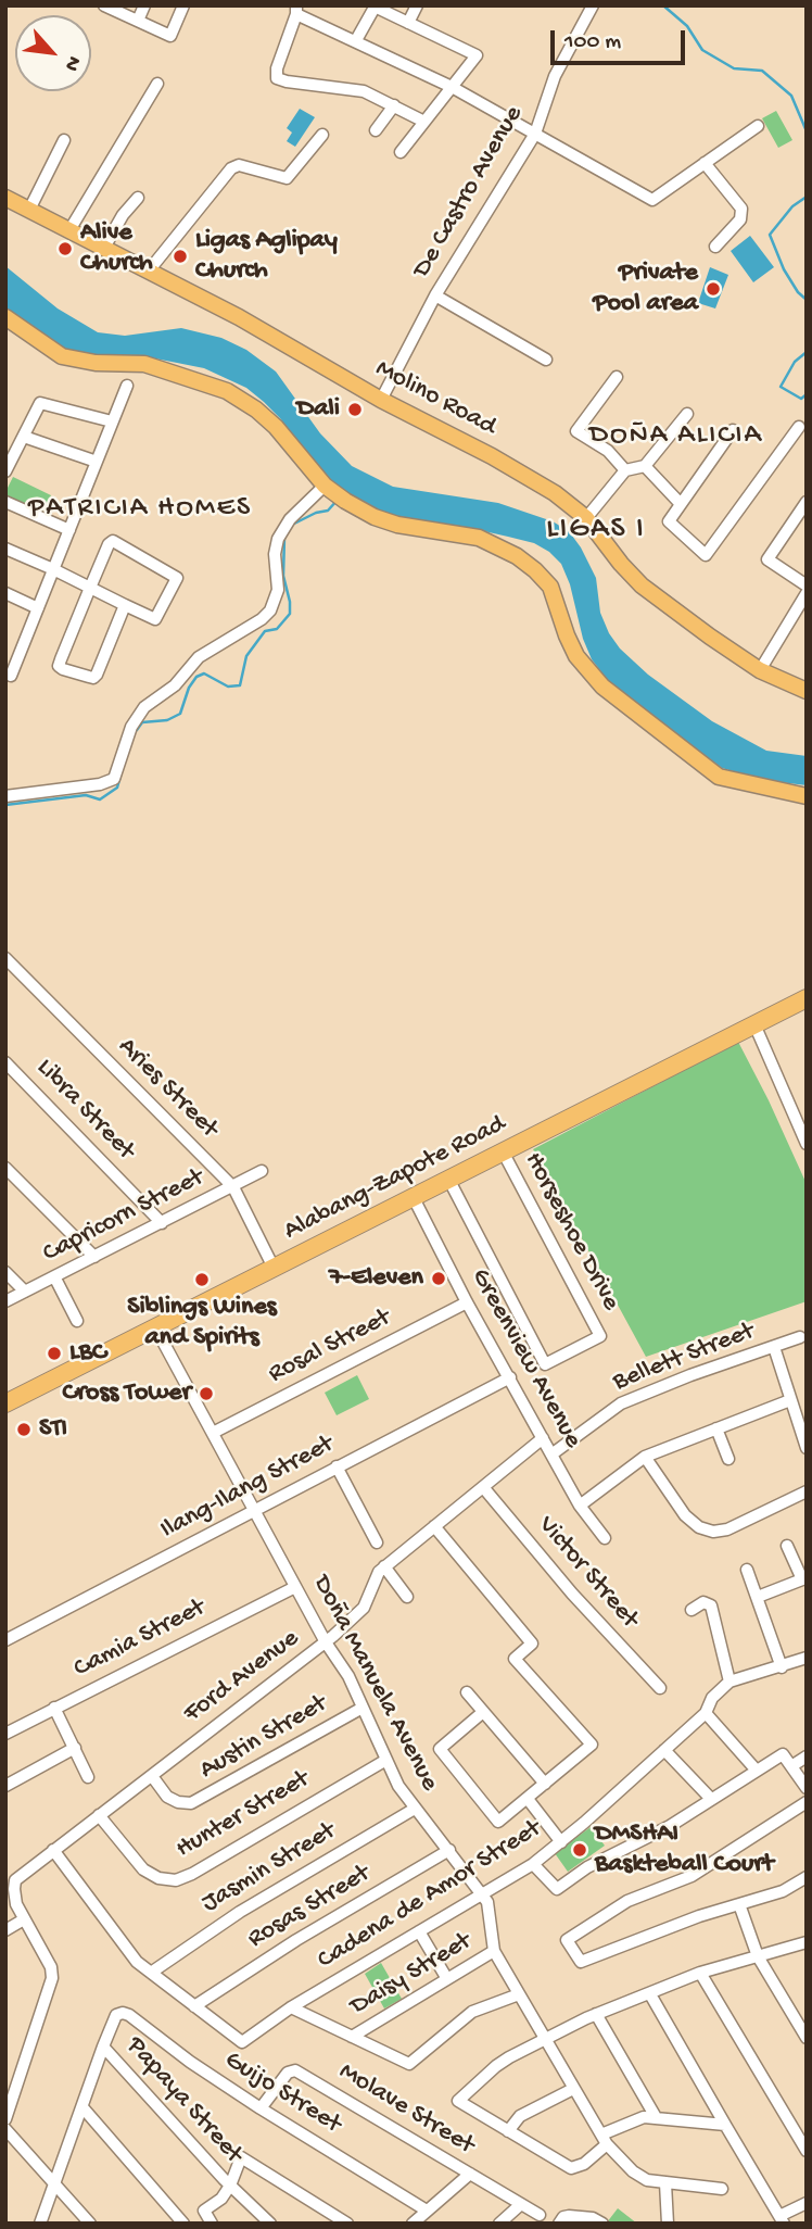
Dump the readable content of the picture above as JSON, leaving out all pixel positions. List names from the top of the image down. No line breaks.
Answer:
{"streets":{"highway":["Alabang-Zapote Road"],"main road":["Molino Road"],"street":["De Castro Avenue","Aries Street","Libra Street","Capricorn Street","Horseshoe Drive","Rosal Street","Bellett Street","Greenview Avenue","Ilang-Ilang Street","Victor Street","Camia Street","Ford Avenue","Doña Manuela Avenue","Austin Street","Hunter Street","Jasmin Street","Cadena de Amor Street","Rosas Street","Daisy Street","Guijo Street","Papaya Street","Molave Street"]},"crossings":[["De Castro Avenue","Molino Road"],["Aries Street","Alabang-Zapote Road"],["Aries Street","Capricorn Street"],["Libra Street","Capricorn Street"],["Alabang-Zapote Road","Horseshoe Drive"],["Alabang-Zapote Road","Greenview Avenue"],["Alabang-Zapote Road","Doña Manuela Avenue"],["Rosal Street","Greenview Avenue"],["Rosal Street","Doña Manuela Avenue"],["Bellett Street","Greenview Avenue"],["Greenview Avenue","Ilang-Ilang Street"],["Greenview Avenue","Ford Avenue"],["Ilang-Ilang Street","Doña Manuela Avenue"],["Victor Street","Ford Avenue"],["Camia Street","Doña Manuela Avenue"],["Ford Avenue","Doña Manuela Avenue"],["Ford Avenue","Austin Street"],["Ford Avenue","Hunter Street"],["Doña Manuela Avenue","Austin Street"],["Doña Manuela Avenue","Hunter Street"],["Doña Manuela Avenue","Jasmin Street"],["Doña Manuela Avenue","Cadena de Amor Street"],["Doña Manuela Avenue","Rosas Street"],["Doña Manuela Avenue","Daisy Street"],["Cadena de Amor Street","Rosas Street"],["Guijo Street","Papaya Street"],["Guijo Street","Molave Street"]],"districts":["DOÑA ALICIA","PATRICIA HOMES","LIGAS I"],"places":["Alive Church","Ligas Aglipay Church","Private Pool area","Dali","7-Eleven","Siblings Wines and Spirits","LBC","Cross Tower","STI","DMSHAI Baskteball Court"],"scale_bar":"100 m","north":"bottom right"}
